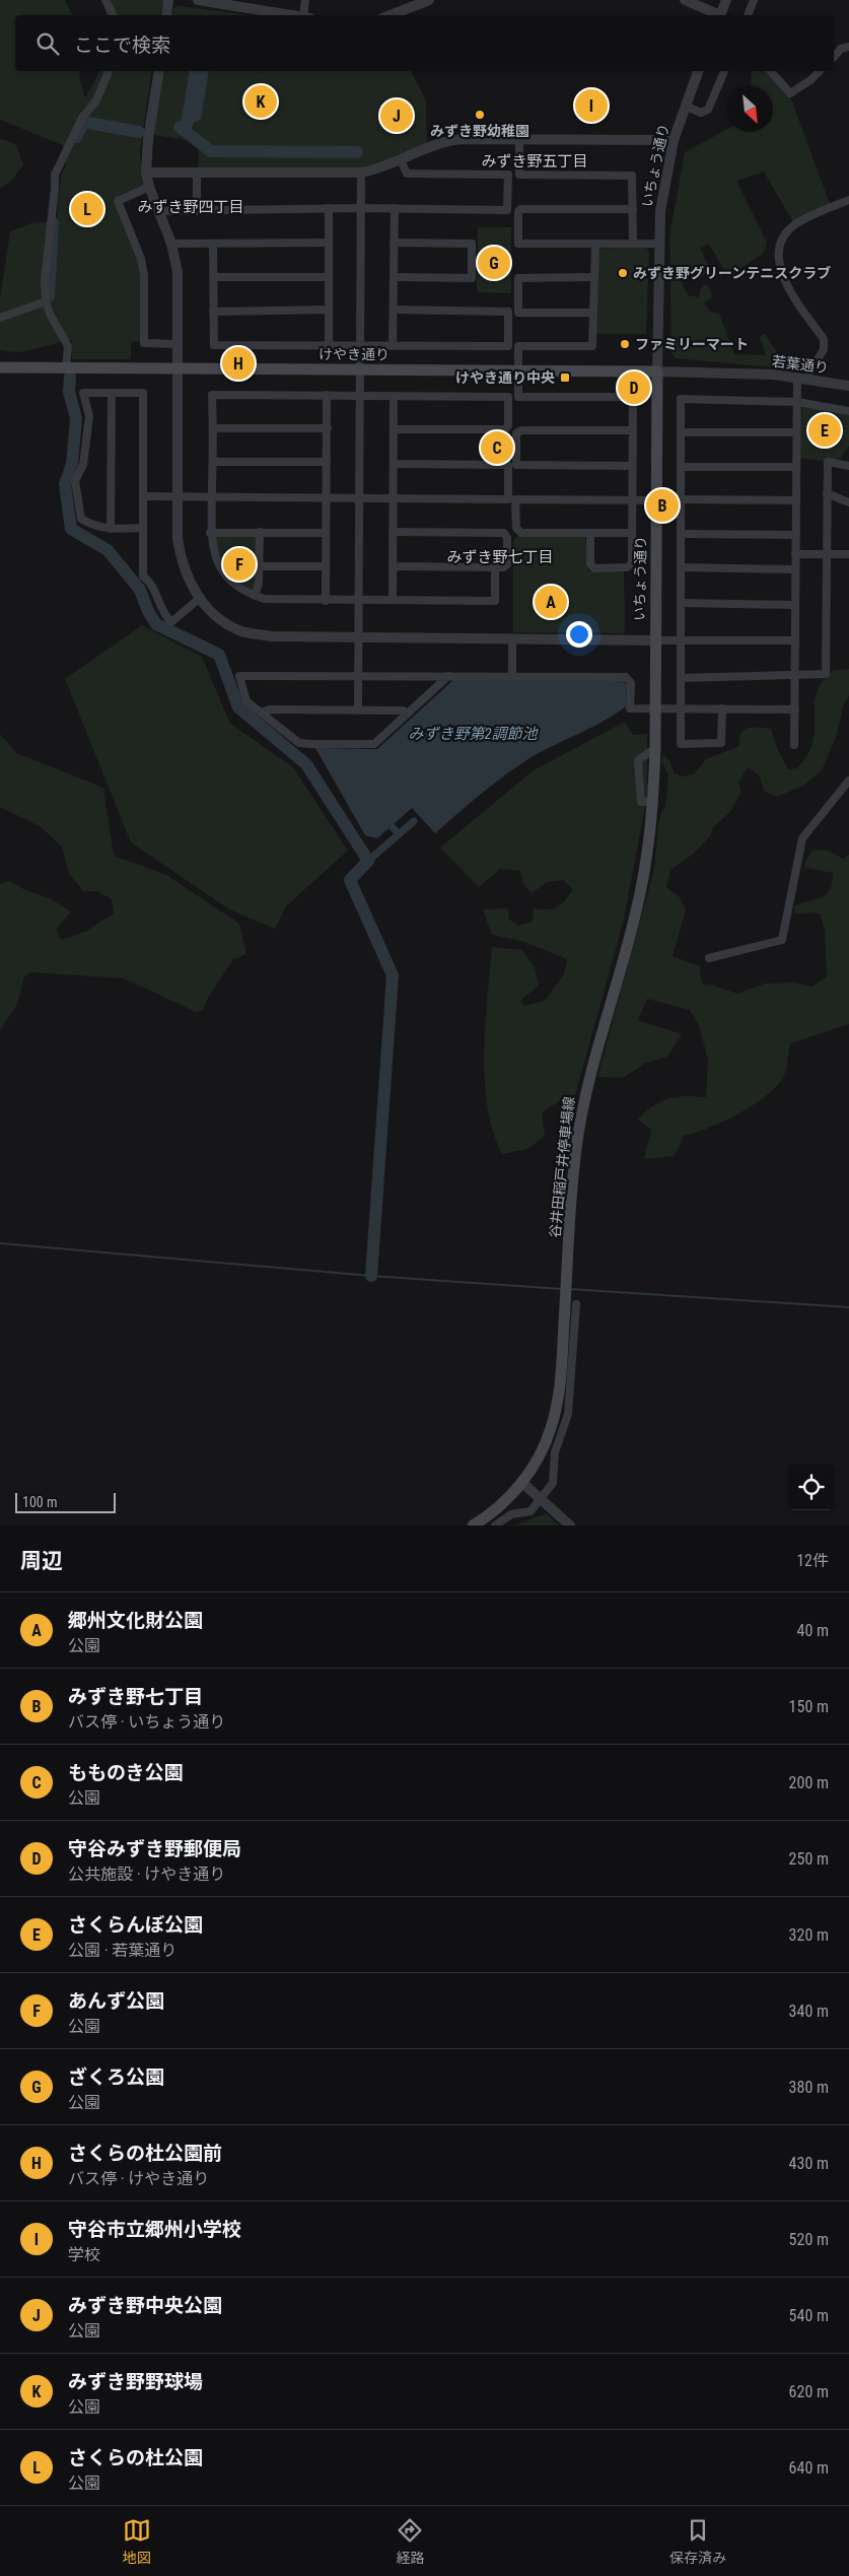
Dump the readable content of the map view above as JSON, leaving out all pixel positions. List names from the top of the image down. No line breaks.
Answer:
{"streets":{"main road":["いちょう通り","けやき通り","谷井田稲戸井停車場線"],"street":["若葉通り"]},"crossings":[["いちょう通り","けやき通り"],["いちょう通り","若葉通り"],["いちょう通り","谷井田稲戸井停車場線"],["けやき通り","若葉通り"]],"districts":["みずき野五丁目","みずき野四丁目","みずき野七丁目"],"water":["みずき野第2調節池"],"places":{"other":["みずき野幼稚園","みずき野グリーンテニスクラブ","ファミリーマート"],"transit":["けやき通り中央"]},"scale_bar":"100 m","north":"bottom right","page":{"search":"ここで検索","pins":["K","I","J","L","G","H","D","E","C","B","F","A"],"scale":"100 m","heading":["周辺","12件"],"list":[{"mark":"A","name":"郷州文化財公園","note":"公園","value":"40 m"},{"mark":"B","name":"みずき野七丁目","note":"バス停 · いちょう通り","value":"150 m"},{"mark":"C","name":"もものき公園","note":"公園","value":"200 m"},{"mark":"D","name":"守谷みずき野郵便局","note":"公共施設 · けやき通り","value":"250 m"},{"mark":"E","name":"さくらんぼ公園","note":"公園 · 若葉通り","value":"320 m"},{"mark":"F","name":"あんず公園","note":"公園","value":"340 m"},{"mark":"G","name":"ざくろ公園","note":"公園","value":"380 m"},{"mark":"H","name":"さくらの杜公園前","note":"バス停 · けやき通り","value":"430 m"},{"mark":"I","name":"守谷市立郷州小学校","note":"学校","value":"520 m"},{"mark":"J","name":"みずき野中央公園","note":"公園","value":"540 m"},{"mark":"K","name":"みずき野野球場","note":"公園","value":"620 m"},{"mark":"L","name":"さくらの杜公園","note":"公園","value":"640 m"}],"nav":["地図","経路","保存済み"]}}
